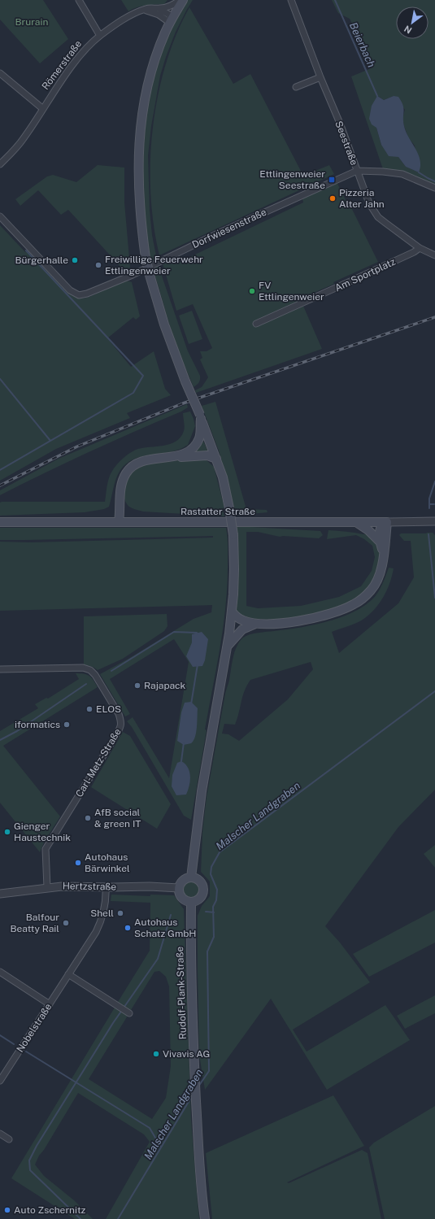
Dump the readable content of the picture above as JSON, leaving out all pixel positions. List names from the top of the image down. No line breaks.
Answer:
{"streets":{"main road":["Römerstraße","Rastatter Straße","Rudolf-Plank-Straße"],"street":["Seestraße","Dorfwiesenstraße","Am Sportplatz","Carl-Metz-Straße","Hertzstraße","Nobelstraße"]},"crossings":[["Römerstraße","Hertzstraße"],["Römerstraße","Rudolf-Plank-Straße"],["Seestraße","Dorfwiesenstraße"],["Carl-Metz-Straße","Hertzstraße"],["Hertzstraße","Rudolf-Plank-Straße"],["Hertzstraße","Nobelstraße"]],"water":["Beierbach","Malscher Landgraben"],"parks":["Brurain"],"places":{"transit":["Ettlingenweier Seestraße"],"other":["Pizzeria Alter Jahn","Bürgerhalle","Freiwillige Feuerwehr Ettlingenweier","FV Ettlingenweier","Rajapack","ELOS","iformatics","AfB social & green IT","Gienger Haustechnik","Autohaus Bärwinkel","Shell","Balfour Beatty Rail","Autohaus Schatz GmbH","Vivavis AG","Auto Zschernitz"]},"north":"bottom left"}
